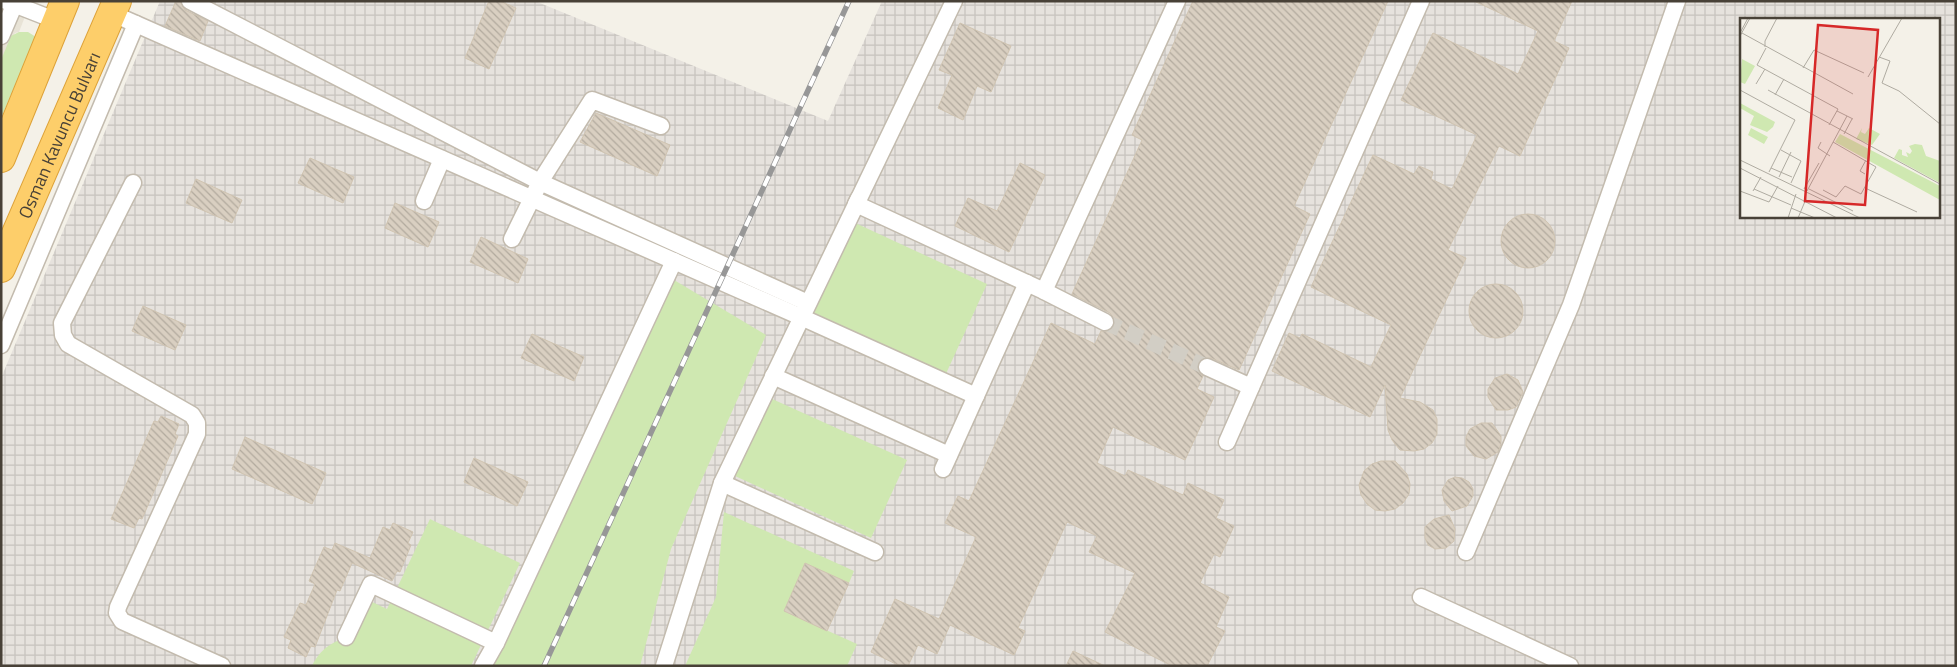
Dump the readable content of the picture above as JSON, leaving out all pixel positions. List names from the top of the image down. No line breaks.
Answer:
{"streets":{"highway":["Osman Kavuncu Bulvarı"]}}
